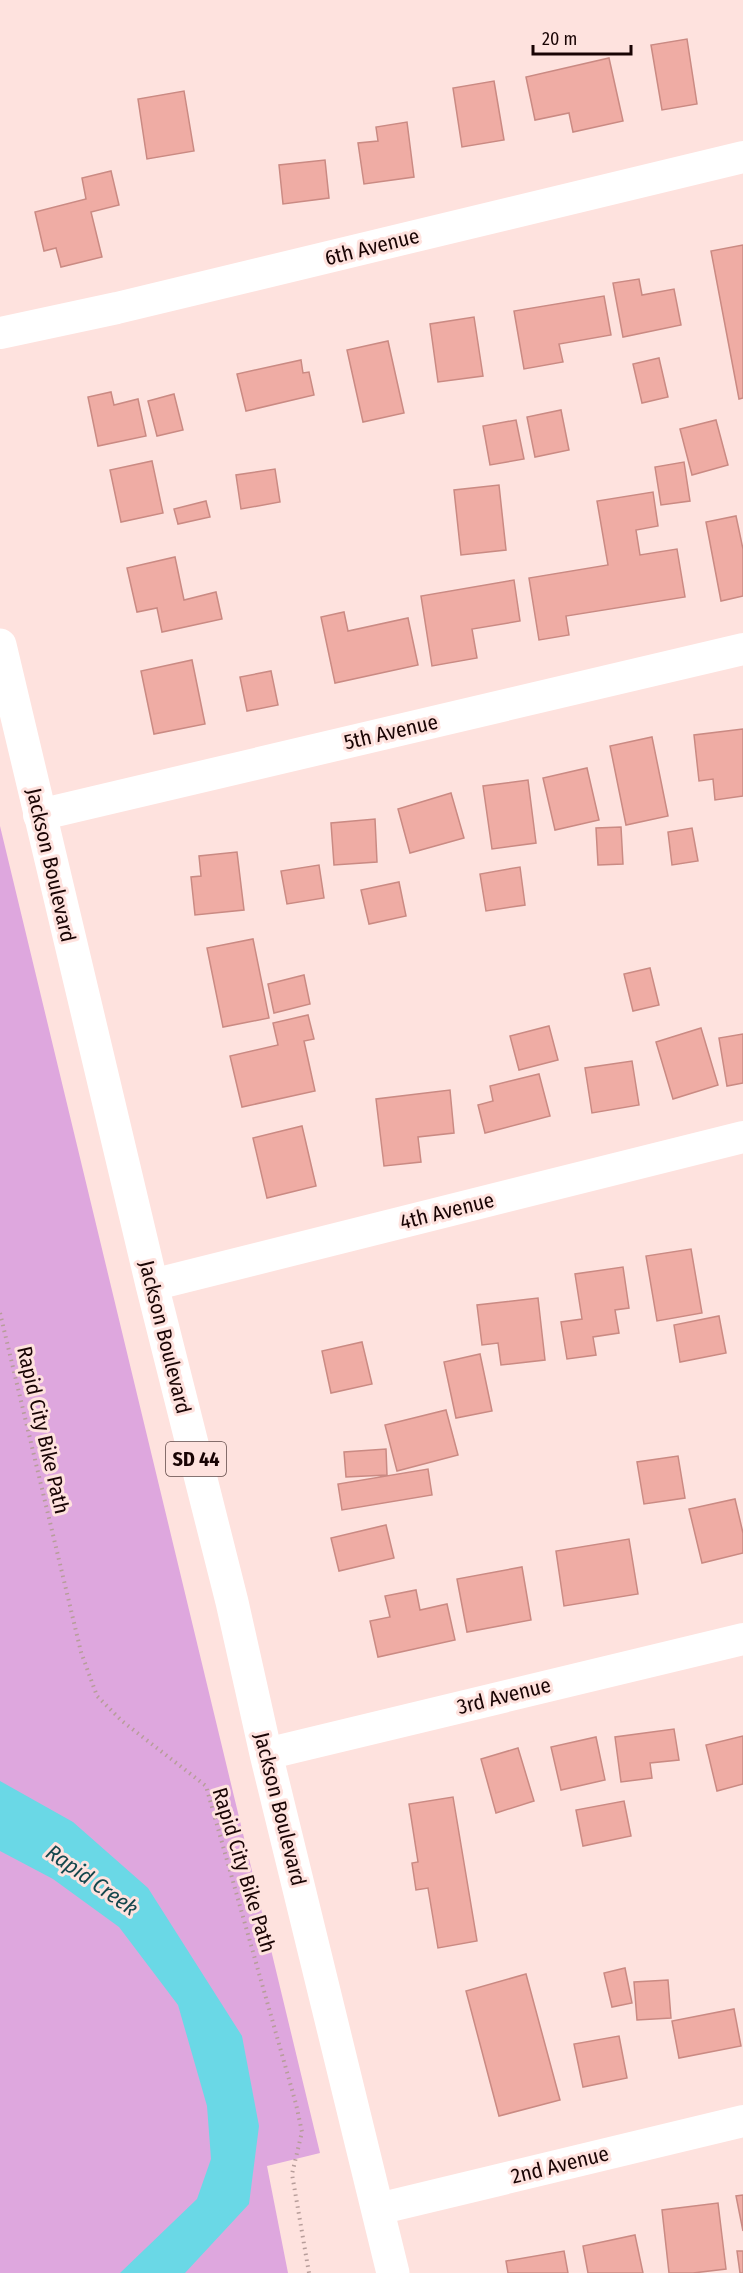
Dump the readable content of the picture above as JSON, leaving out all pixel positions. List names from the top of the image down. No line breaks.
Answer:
{"streets":{"main road":["Jackson Boulevard","SD 44"],"street":["6th Avenue","5th Avenue","4th Avenue","3rd Avenue","2nd Avenue"],"path":["Rapid City Bike Path"]},"crossings":[["5th Avenue","Jackson Boulevard"],["Jackson Boulevard","4th Avenue"],["Jackson Boulevard","3rd Avenue"],["Jackson Boulevard","2nd Avenue"]],"water":["Rapid Creek"],"scale_bar":"20 m"}
